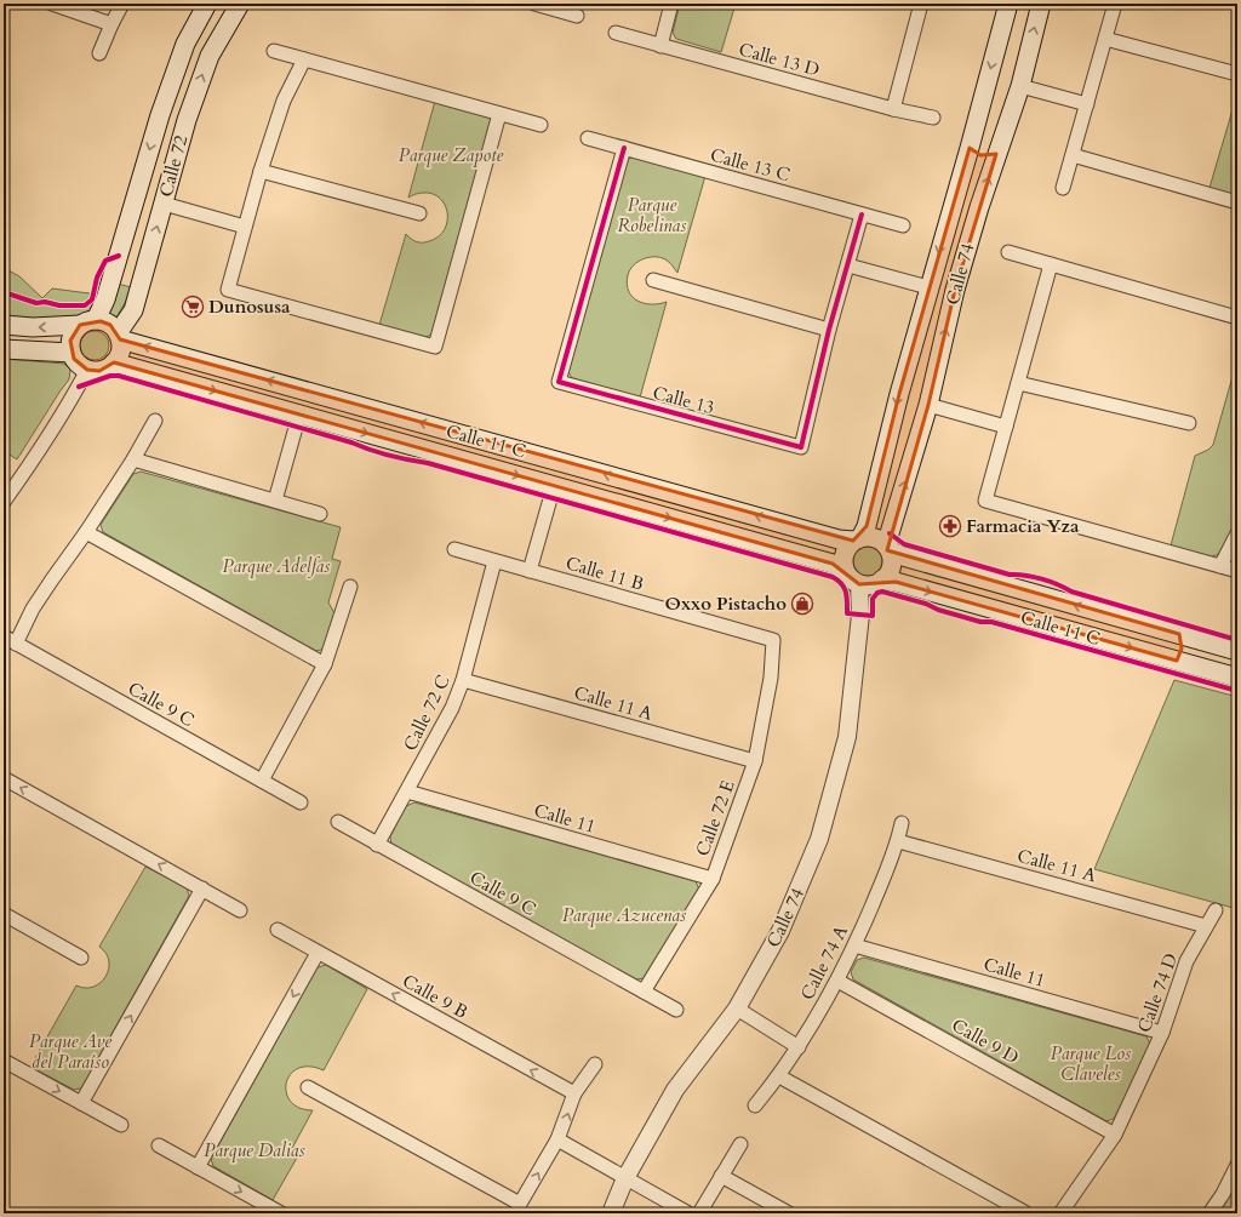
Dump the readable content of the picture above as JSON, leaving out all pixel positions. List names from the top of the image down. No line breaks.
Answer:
{"streets":{"main road":["Calle 72","Calle 74","Calle 11 C"],"street":["Calle 13 D","Calle 13 C","Calle 13","Calle 11 B","Calle 11 A","Calle 9 C","Calle 72 C","Calle 11","Calle 72 E","Calle 74 A","Calle 74 D","Calle 9 B","Calle 9 D"]},"crossings":[["Calle 13 C","Calle 13"],["Calle 72","Calle 11 C"],["Calle 74","Calle 11 C"],["Calle 11 B","Calle 72 C"],["Calle 11 B","Calle 72 E"],["Calle 11 A","Calle 72 C"],["Calle 11 A","Calle 72 E"],["Calle 11 A","Calle 74 A"],["Calle 11 A","Calle 74 D"],["Calle 9 C","Calle 72 C"],["Calle 9 C","Calle 72 E"],["Calle 72 C","Calle 11"],["Calle 11","Calle 72 E"],["Calle 11","Calle 74 A"],["Calle 11","Calle 74 D"],["Calle 74 A","Calle 9 D"],["Calle 74 D","Calle 9 D"]],"one_way":["Calle 9 B"],"parks":["Parque Zapote","Parque Robelinas","Parque Adelfas","Parque Azucenas","Parque Ave del Paraíso","Parque Los Claveles","Parque Dalias"],"places":{"supermarket":["Dunosusa"],"pharmacy":["Farmacia Yza"],"shop":["Oxxo Pistacho"]}}
